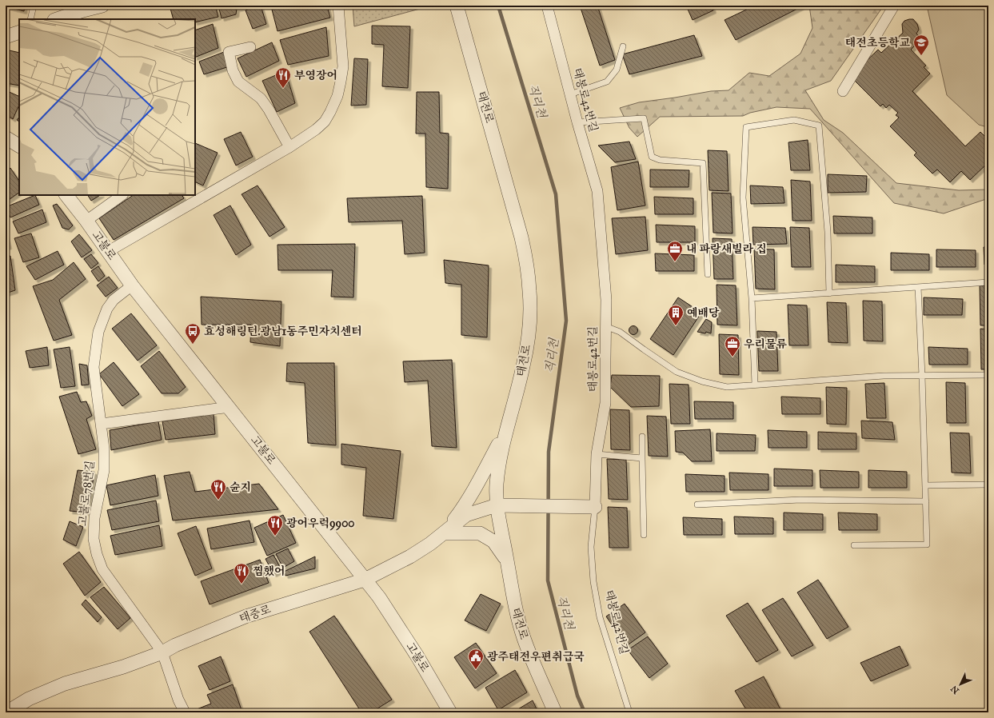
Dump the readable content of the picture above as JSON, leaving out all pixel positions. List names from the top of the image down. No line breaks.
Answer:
{"streets":{"street":["태봉로42번길","태전로","고불로","고불로78번길","태중로"]},"crossings":[["태봉로42번길","태중로"],["태전로","태중로"],["고불로","고불로78번길"],["고불로","태중로"],["고불로78번길","태중로"]],"water":["직리천"],"places":{"school or university":["태전초등학교"],"restaurant":["부영장어","슌지","광어우럭9900","찜했어"],"office":["내 파랑새빌라 집","우리물류"],"building":["예배당"],"bus stop":["효성해링턴.광남1동주민자치센터"],"public building":["광주태전우편취급국"]},"north":"bottom left"}
